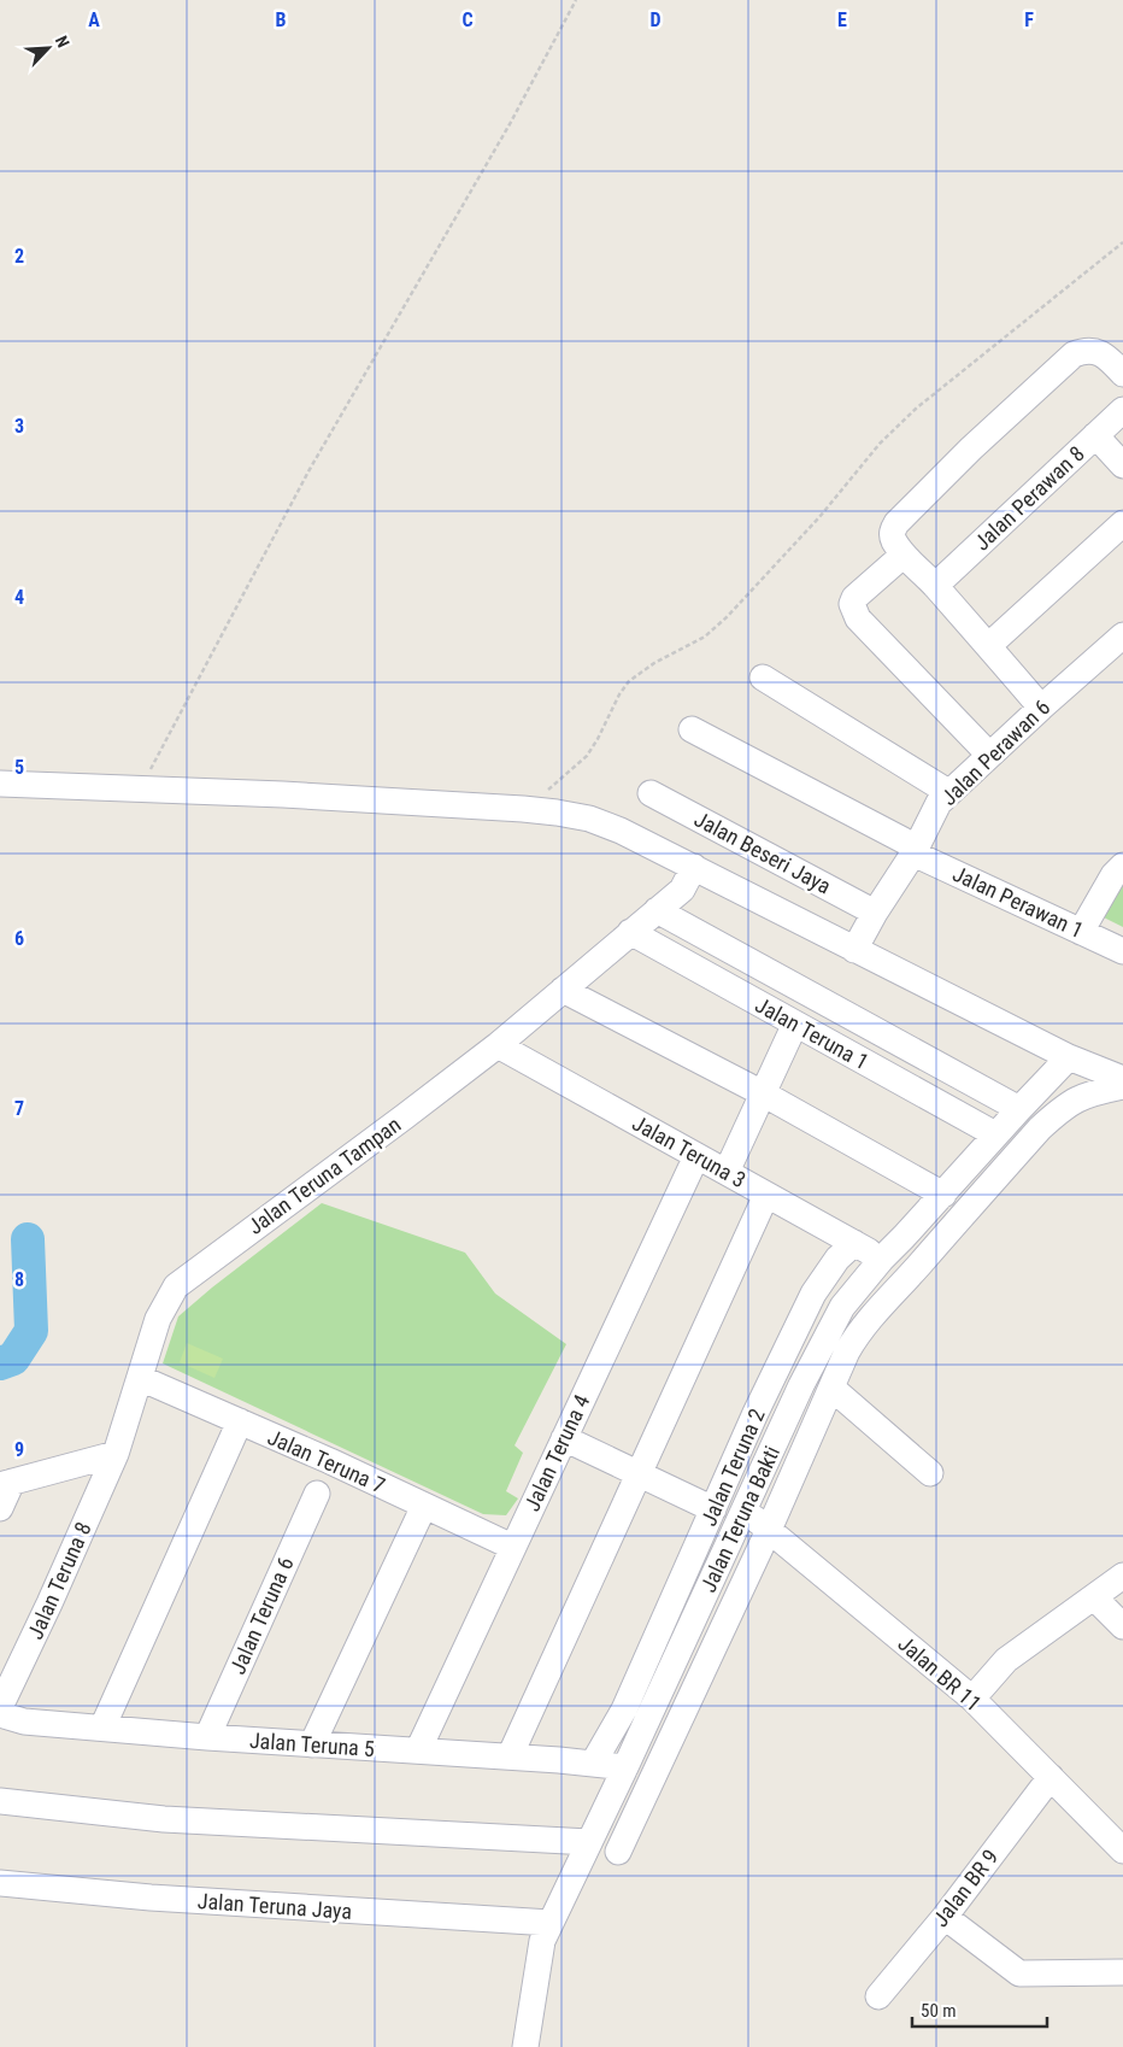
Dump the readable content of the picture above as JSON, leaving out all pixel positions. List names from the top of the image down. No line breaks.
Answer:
{"streets":{"street":["Jalan Perawan 8","Jalan Perawan 6","Jalan Beseri Jaya","Jalan Perawan 1","Jalan Teruna 1","Jalan Teruna 3","Jalan Teruna Tampan","Jalan Teruna 4","Jalan Teruna 7","Jalan Teruna 2","Jalan Teruna Bakti","Jalan Teruna 8","Jalan Teruna 6","Jalan BR 11","Jalan Teruna 5","Jalan BR 9","Jalan Teruna Jaya"]},"crossings":[["Jalan Perawan 6","Jalan Beseri Jaya"],["Jalan Perawan 6","Jalan Perawan 1"],["Jalan Teruna 1","Jalan Teruna Tampan"],["Jalan Teruna 1","Jalan Teruna Bakti"],["Jalan Teruna 3","Jalan Teruna Tampan"],["Jalan Teruna 3","Jalan Teruna 4"],["Jalan Teruna 3","Jalan Teruna 2"],["Jalan Teruna 3","Jalan Teruna Bakti"],["Jalan Teruna Tampan","Jalan Teruna 7"],["Jalan Teruna Tampan","Jalan Teruna 8"],["Jalan Teruna 4","Jalan Teruna 7"],["Jalan Teruna 4","Jalan Teruna 5"],["Jalan Teruna 2","Jalan Teruna 5"],["Jalan Teruna Bakti","Jalan BR 11"],["Jalan Teruna Bakti","Jalan Teruna 5"],["Jalan Teruna Bakti","Jalan Teruna Jaya"],["Jalan Teruna 6","Jalan Teruna 5"],["Jalan BR 11","Jalan BR 9"]],"scale_bar":"50 m","north":"top right","grid":{"columns":["A","B","C","D","E","F"],"rows":["2","3","4","5","6","7","8","9"]}}
